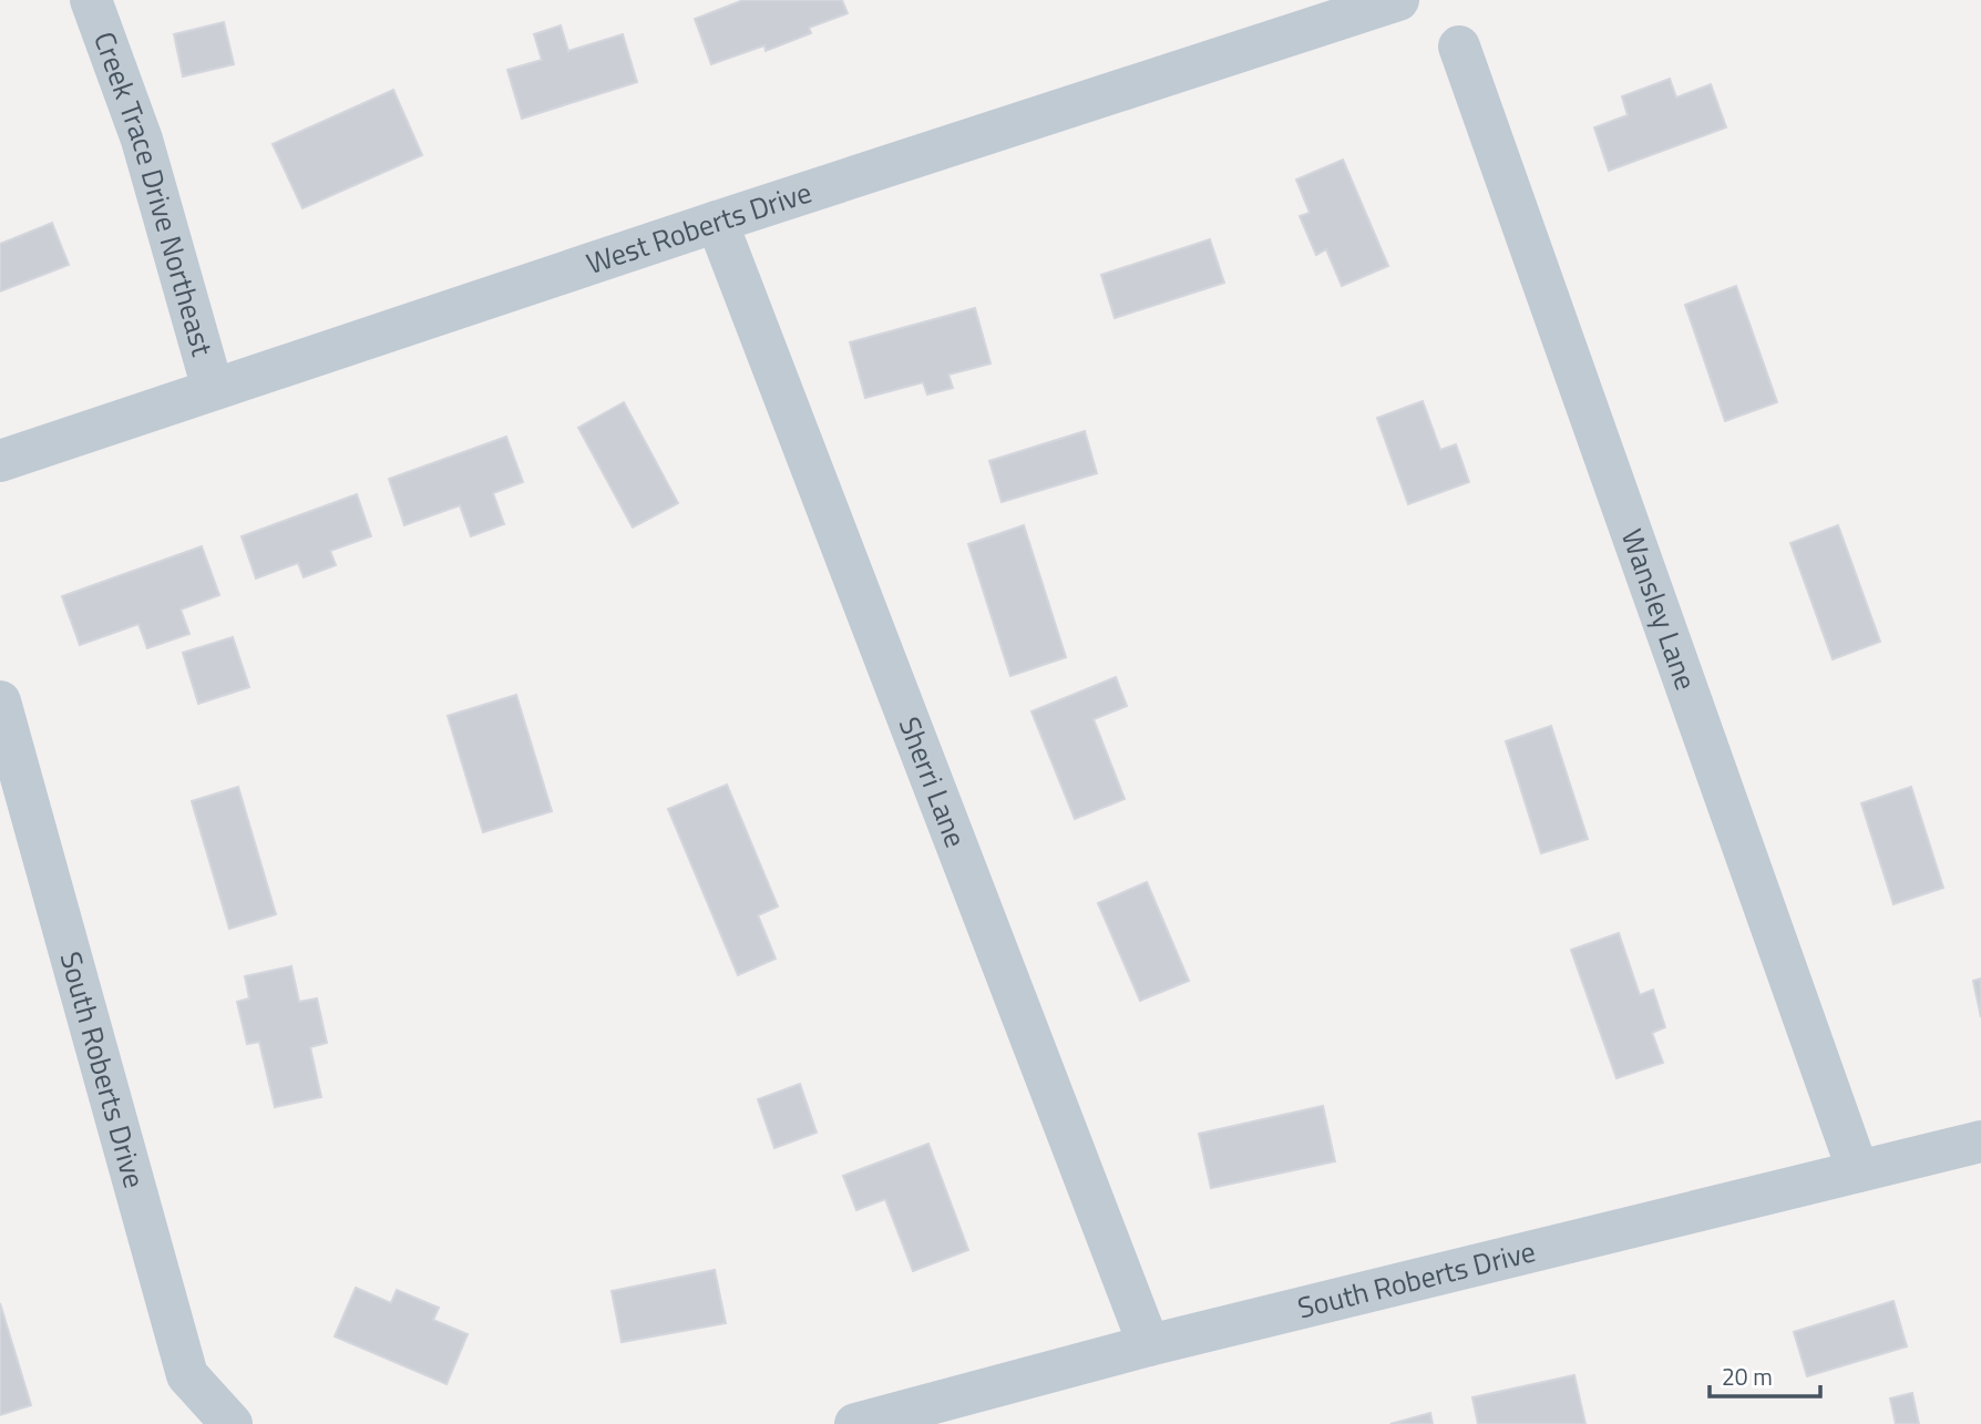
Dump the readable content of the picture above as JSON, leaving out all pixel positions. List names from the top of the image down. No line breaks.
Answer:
{"streets":{"street":["Creek Trace Drive Northeast","West Roberts Drive","Wansley Lane","Sherri Lane","South Roberts Drive"]},"crossings":[["Creek Trace Drive Northeast","West Roberts Drive"],["West Roberts Drive","Sherri Lane"],["Wansley Lane","South Roberts Drive"],["Sherri Lane","South Roberts Drive"]],"scale_bar":"20 m"}
